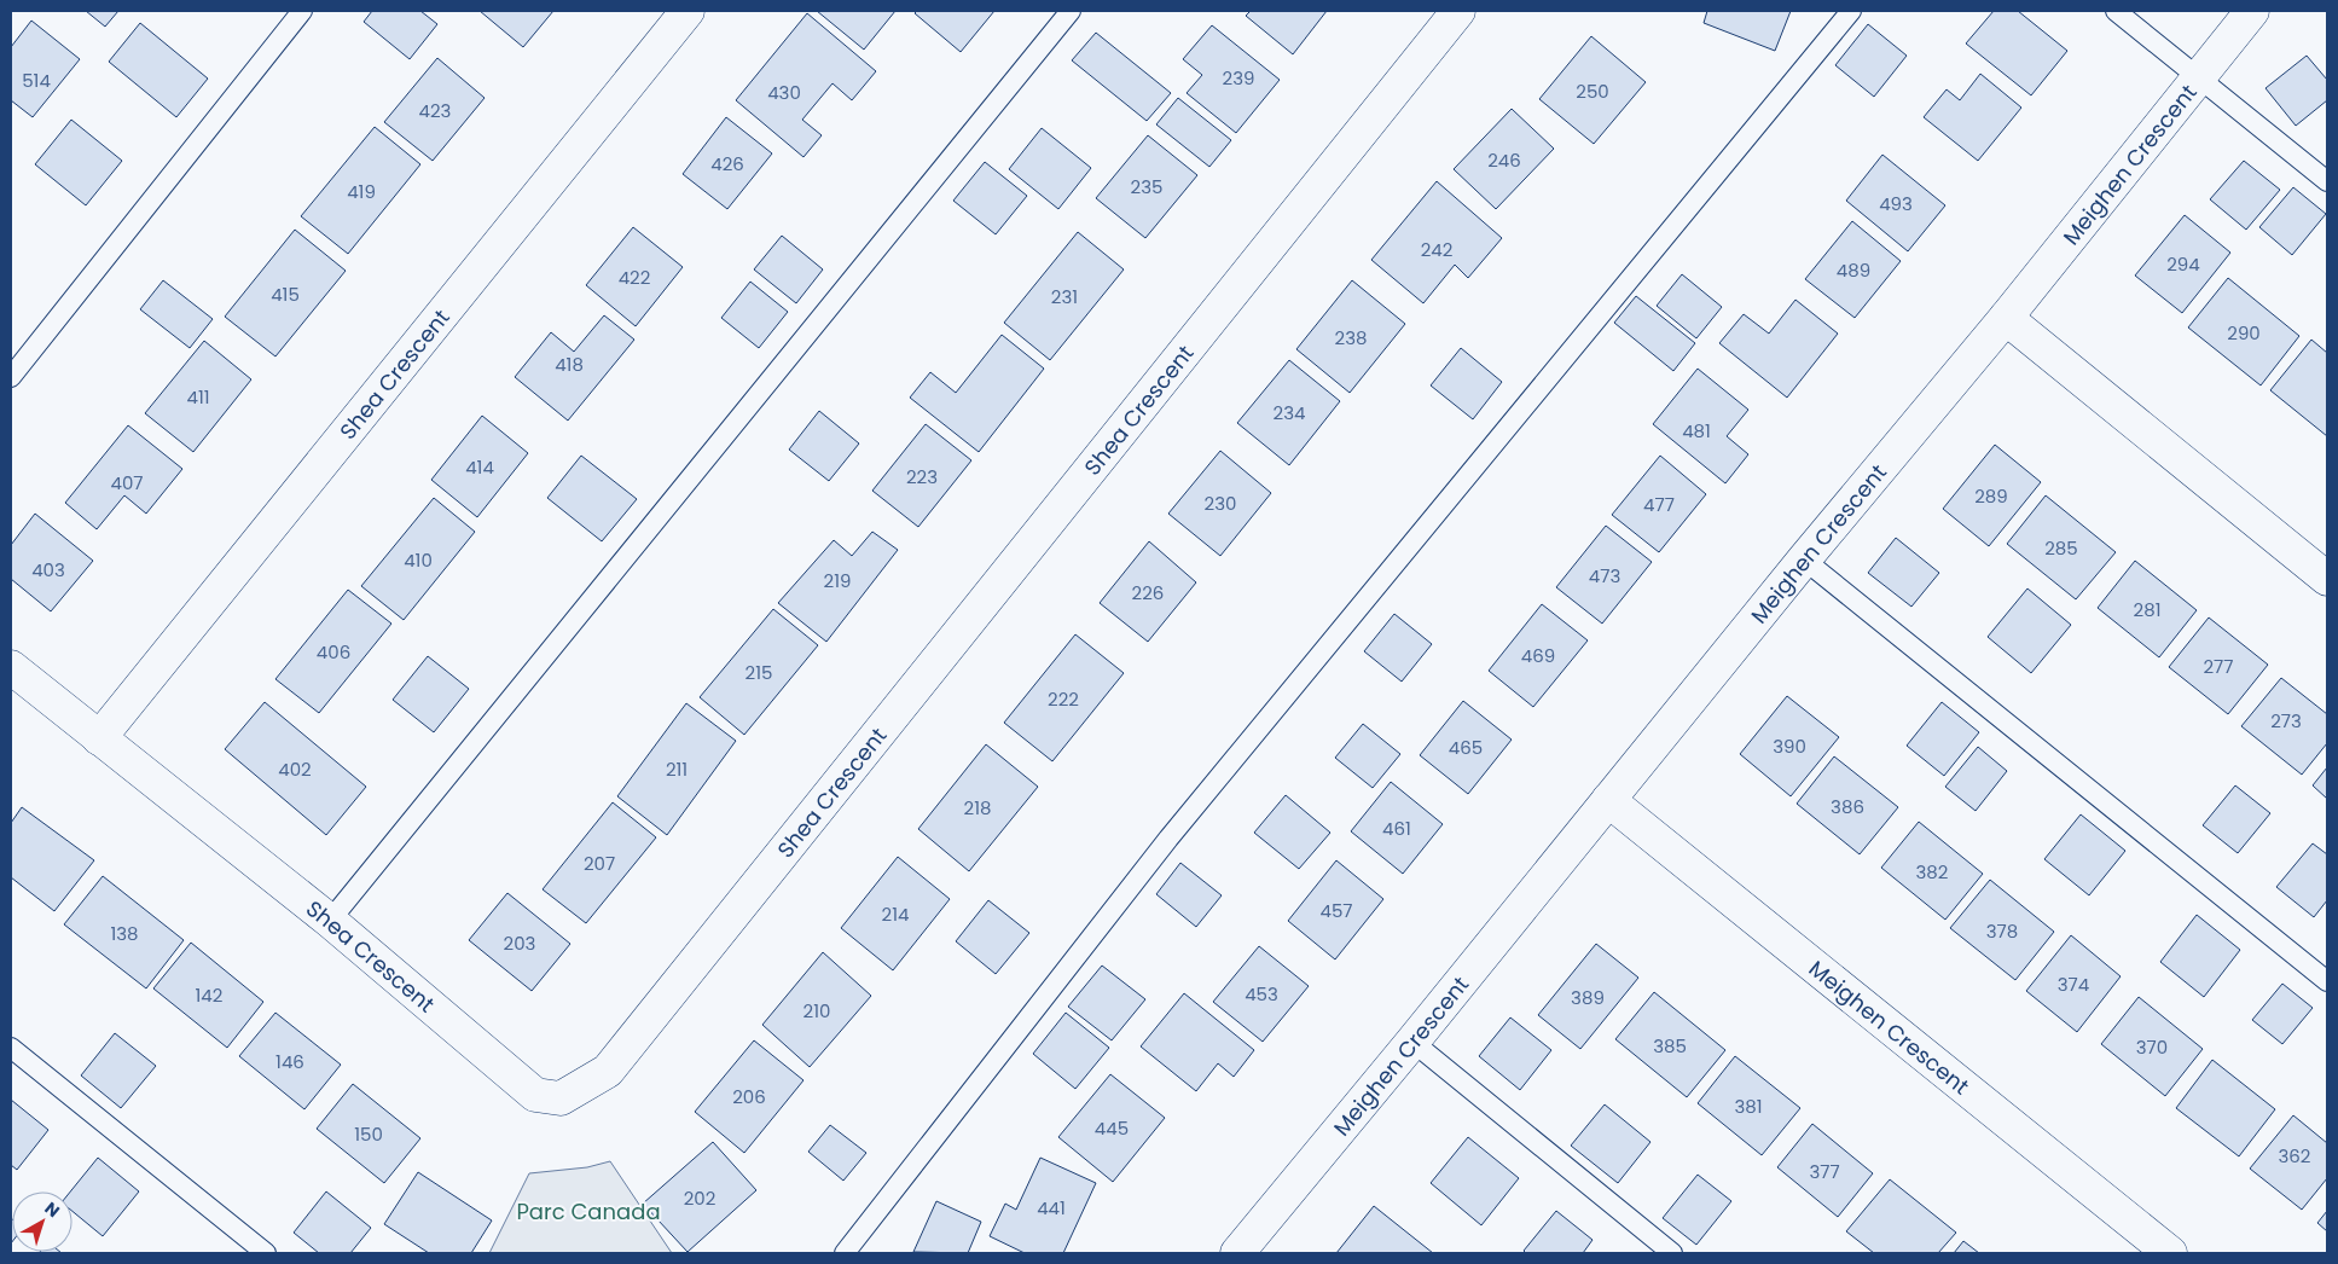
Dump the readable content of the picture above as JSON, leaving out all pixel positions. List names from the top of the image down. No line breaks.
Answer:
{"streets":{"street":["Meighen Crescent","Shea Crescent"]},"parks":["Parc Canada"],"house_numbers":["239","514","250","430","423","246","426","235","419","493","242","294","489","422","415","231","290","238","418","411","234","481","414","223","407","289","230","477","285","410","403","473","219","226","281","406","469","277","215","222","273","390","465","402","211","386","218","461","207","382","457","214","378","138","203","374","453","142","389","210","385","370","146","206","381","445","150","362","377","202","441"],"north":"top right"}
